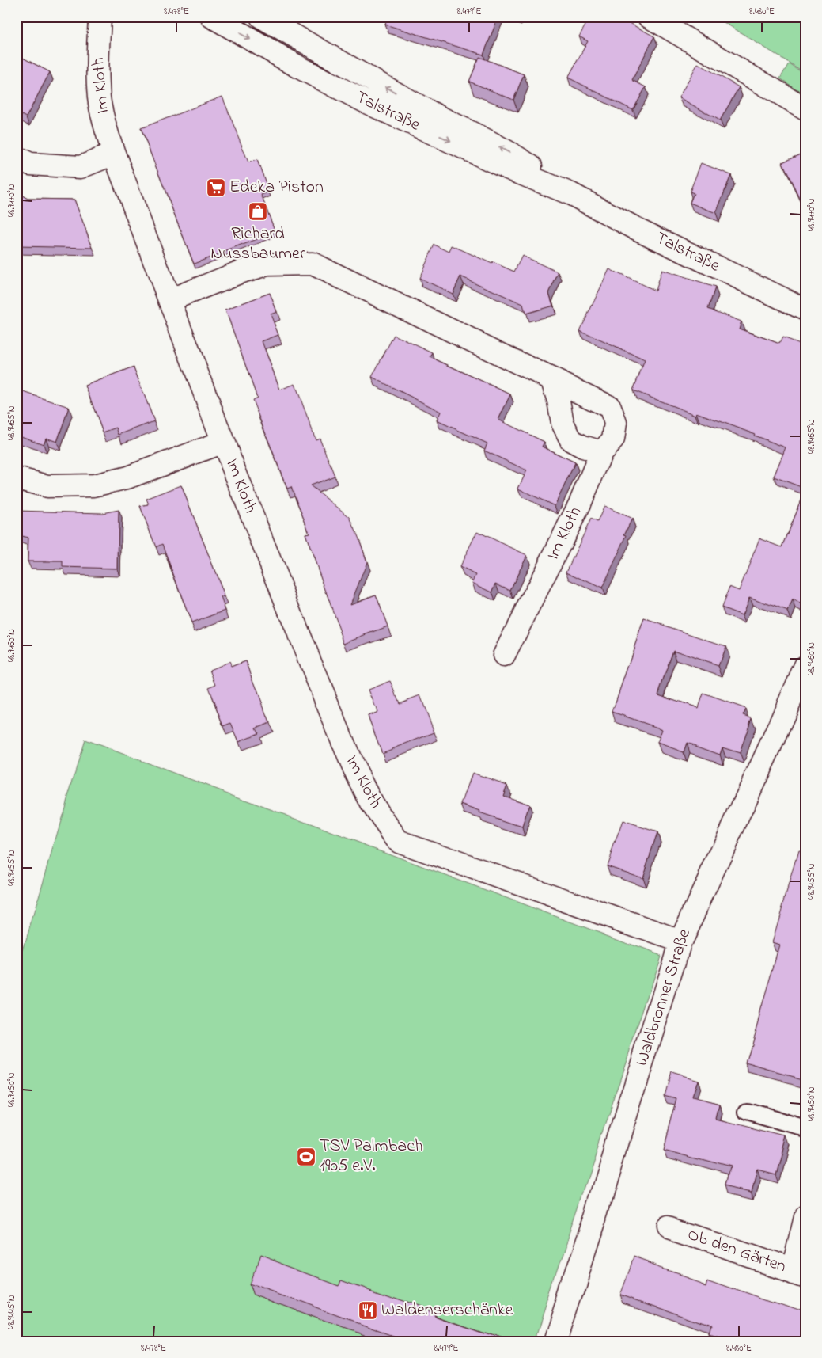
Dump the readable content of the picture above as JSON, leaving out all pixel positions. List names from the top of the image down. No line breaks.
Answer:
{"streets":{"street":["Im Kloth","Talstraße","Waldbronner Straße","Ob den Gärten"]},"crossings":[["Im Kloth","Waldbronner Straße"]],"places":{"supermarket":["Edeka Piston"],"shop":["Richard Nussbaumer"],"sports":["TSV Palmbach 1905 e.V."],"restaurant":["Waldenserschänke"]},"coordinates":["8.478°E","8.479°E","8.480°E","48.9470°N","48.9465°N","48.9460°N","48.9455°N","48.9450°N","48.9445°N"]}
